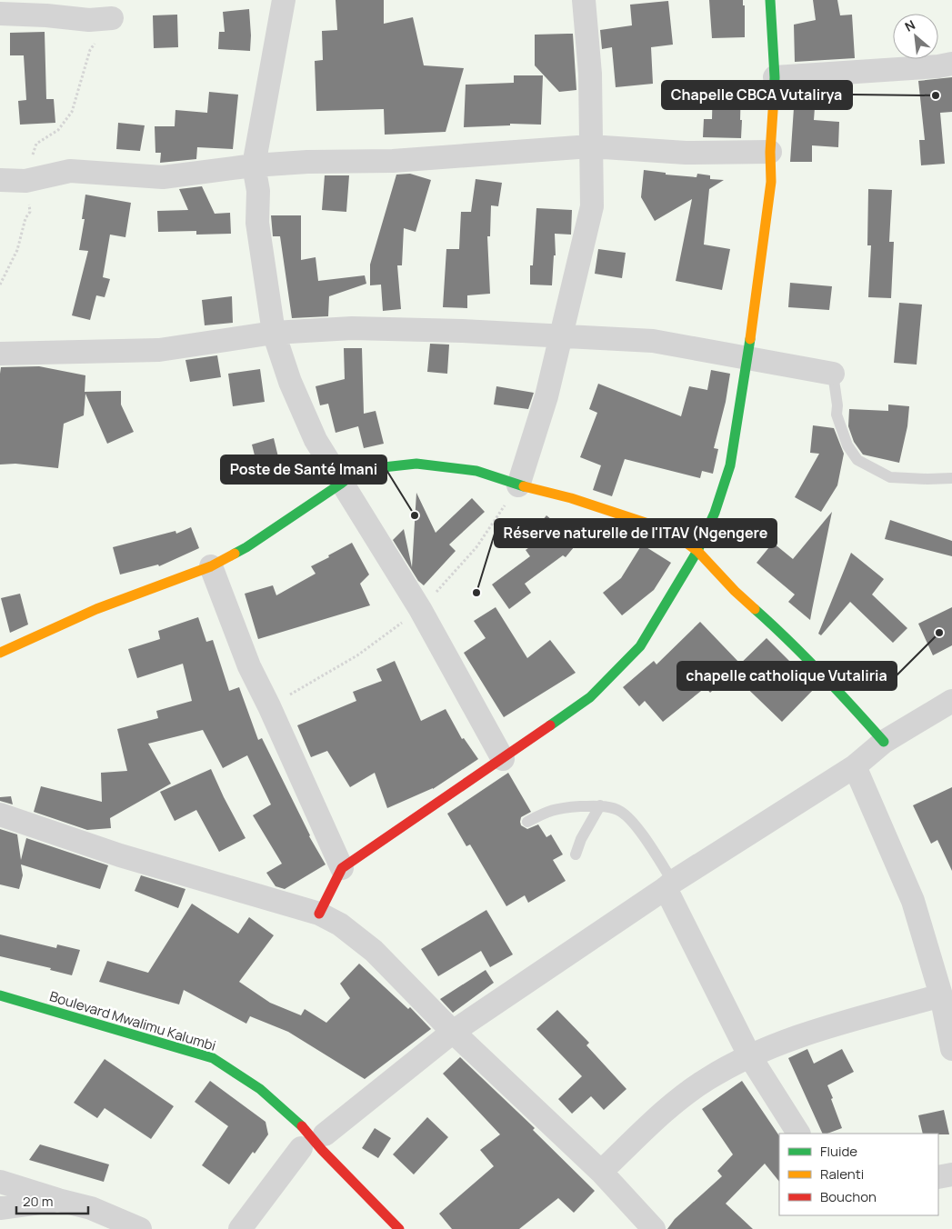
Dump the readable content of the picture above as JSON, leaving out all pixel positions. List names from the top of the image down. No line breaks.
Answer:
{"streets":{"street":["Boulevard Mwalimu Kalumbi"]},"places":["Chapelle CBCA Vutalirya","Poste de Santé Imani","Réserve naturelle de l'ITAV (Ngengere","chapelle catholique Vutaliria"],"legend":["Fluide","Ralenti","Bouchon"],"scale_bar":"20 m","north":"top left"}
